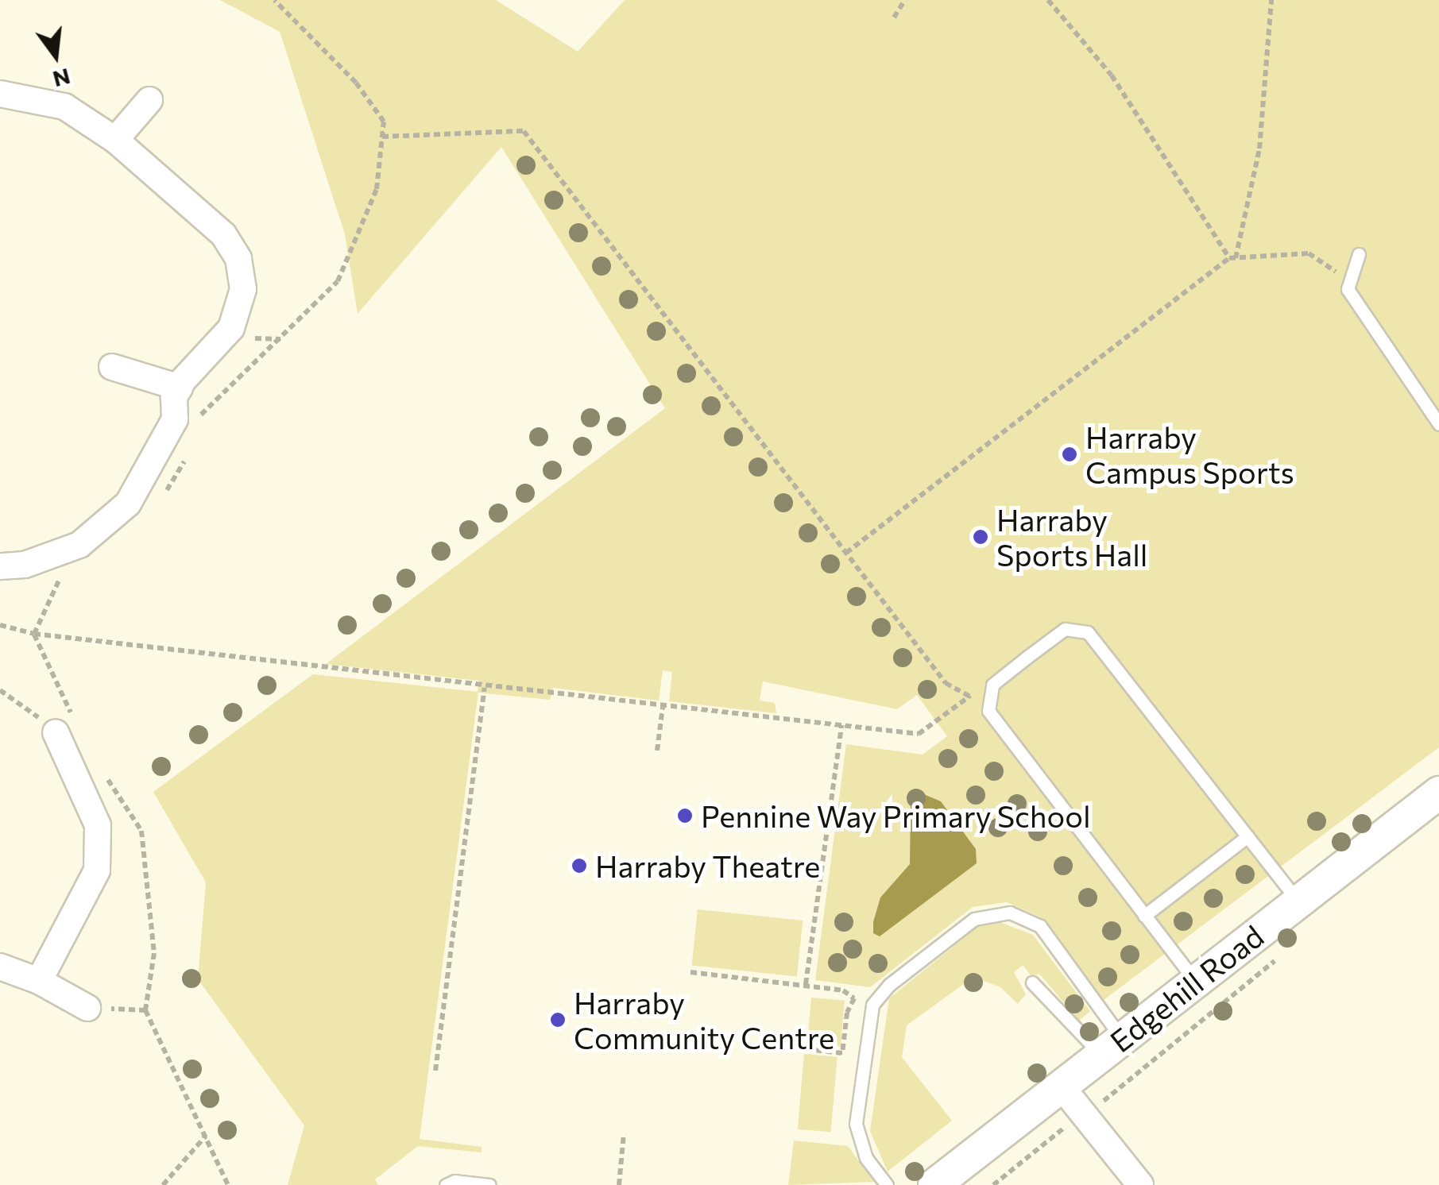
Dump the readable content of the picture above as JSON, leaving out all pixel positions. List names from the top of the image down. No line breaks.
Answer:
{"streets":{"street":["Edgehill Road"]},"places":["Harraby Campus Sports","Harraby Sports Hall","Pennine Way Primary School","Harraby Theatre","Harraby Community Centre"],"north":"bottom"}
